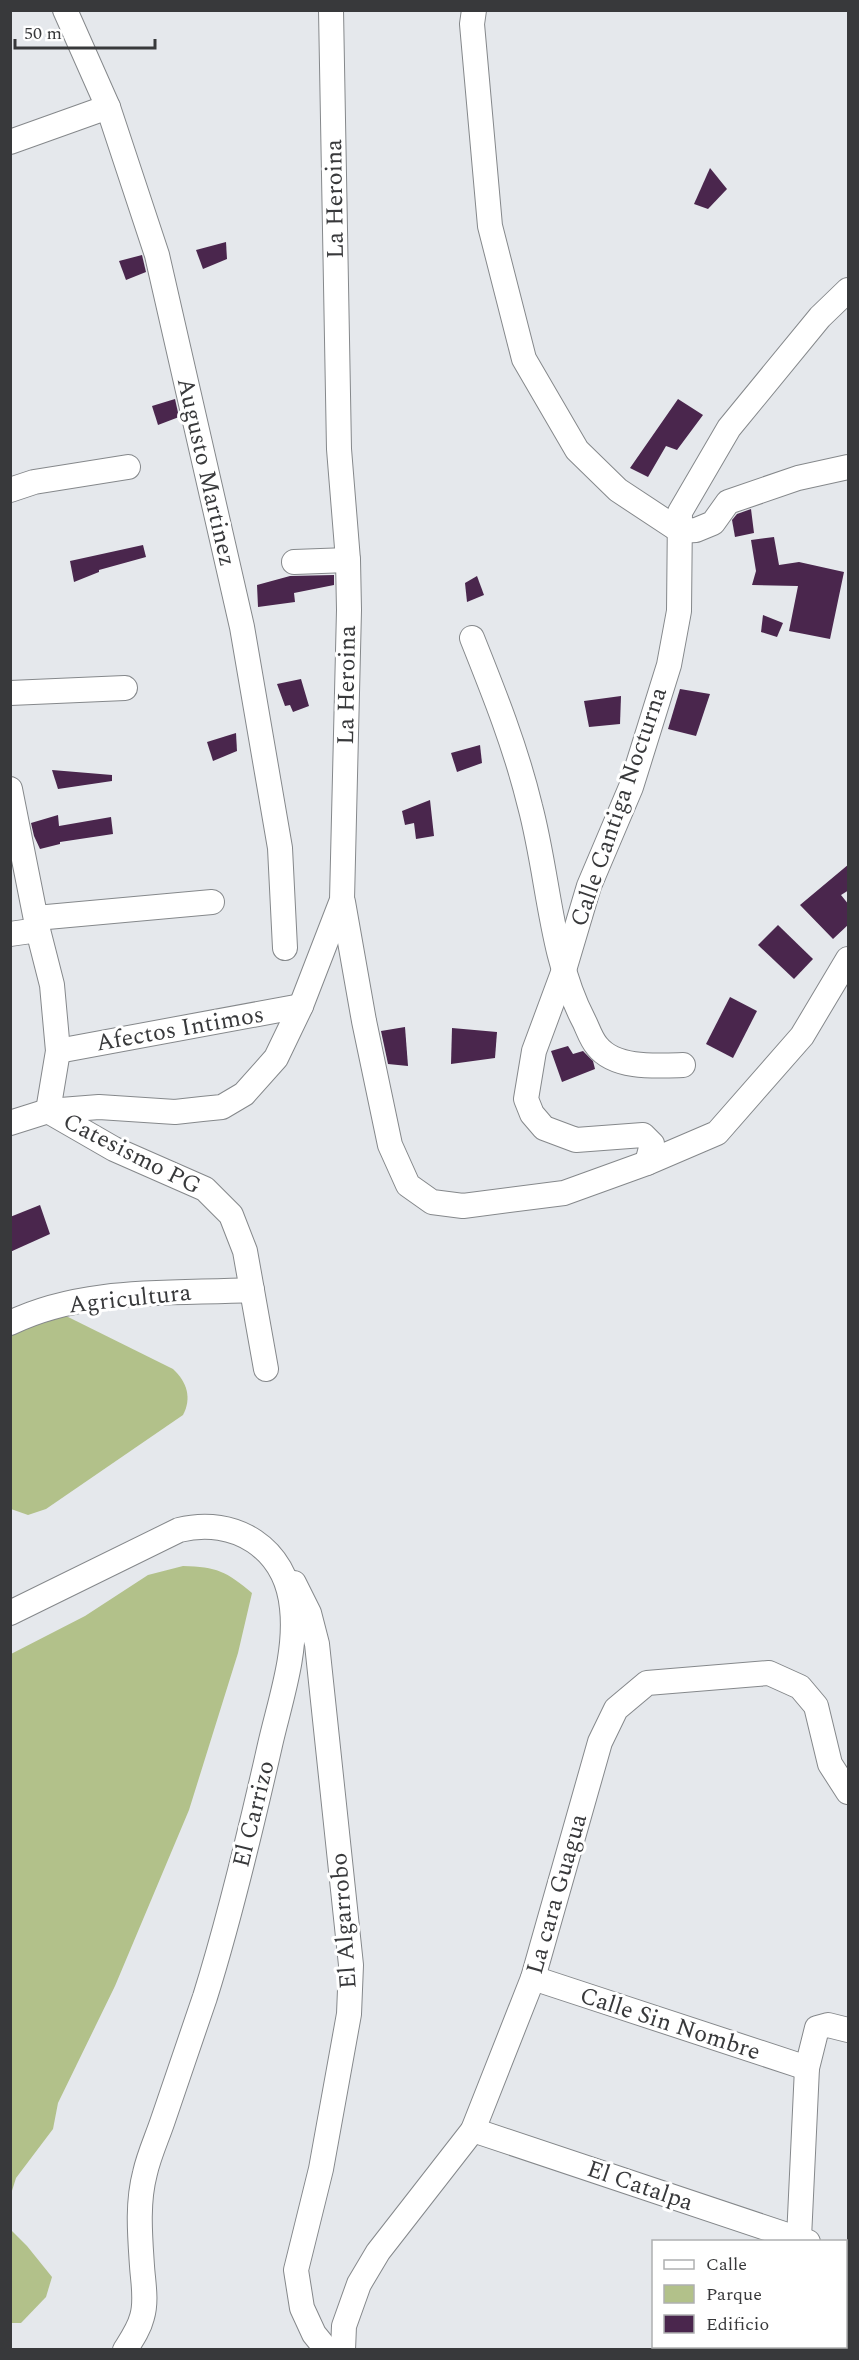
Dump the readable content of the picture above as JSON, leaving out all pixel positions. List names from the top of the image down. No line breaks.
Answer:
{"streets":{"street":["La Heroina","Augusto Martinez","Calle Cantiga Nocturna","Afectos Intimos","Catesismo PG","Agricultura","El Carrizo","La cara Guagua","El Algarrobo","Calle Sin Nombre","El Catalpa"]},"crossings":[["La Heroina","Afectos Intimos"],["La Heroina","Catesismo PG"],["Catesismo PG","Agricultura"],["El Carrizo","El Algarrobo"],["La cara Guagua","Calle Sin Nombre"],["La cara Guagua","El Catalpa"]],"legend":["Calle","Parque","Edificio"],"scale_bar":"50 m"}
